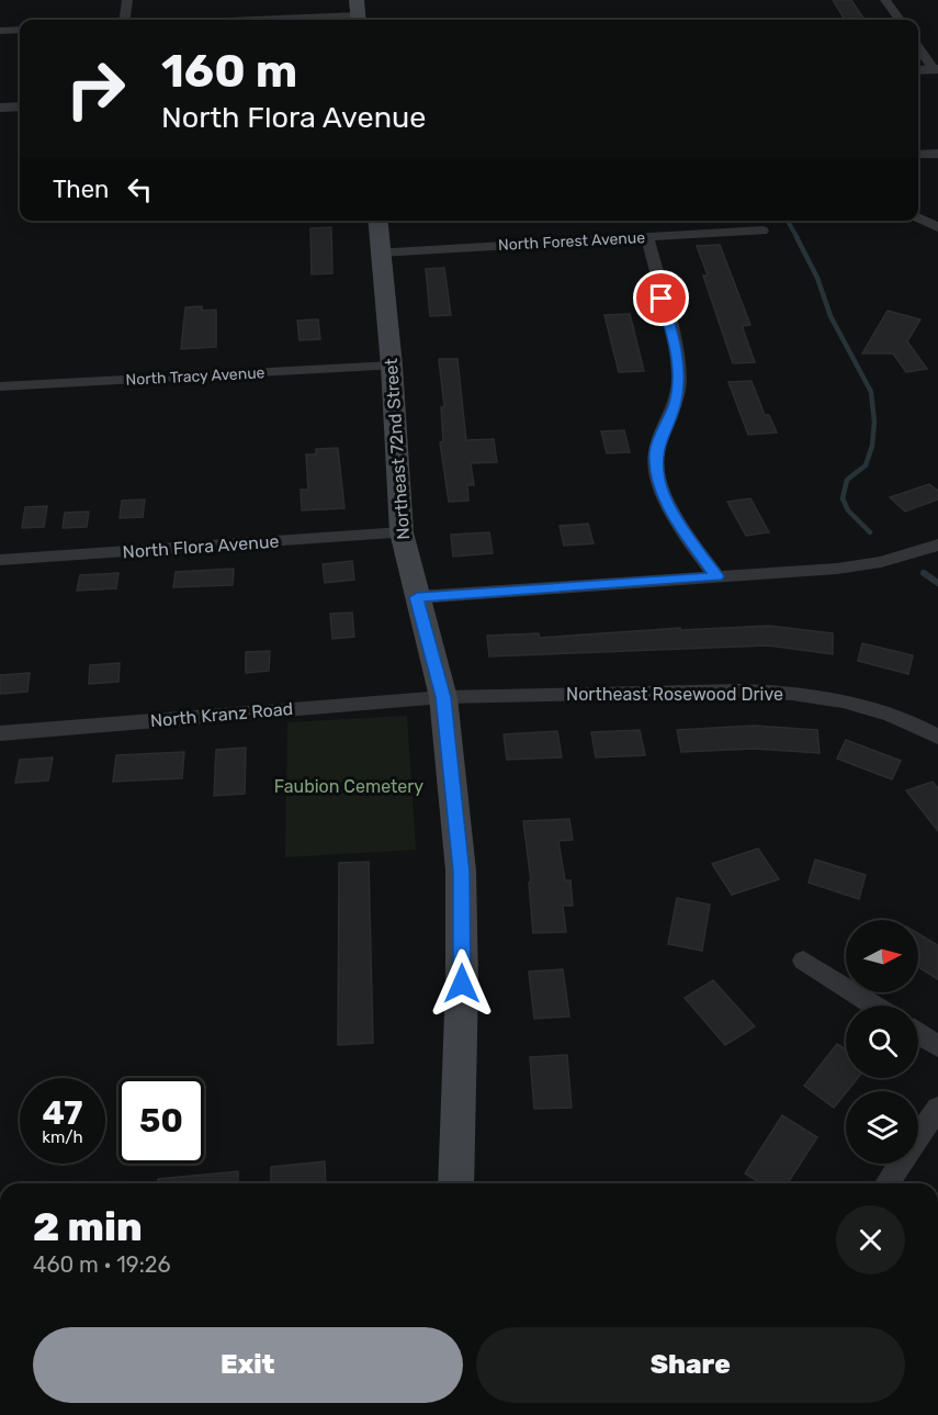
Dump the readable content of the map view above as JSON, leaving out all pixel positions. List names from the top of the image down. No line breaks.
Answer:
{"streets":{"main road":["Northeast 72nd Street"],"street":["North Forest Avenue","North Tracy Avenue","North Flora Avenue","Northeast Rosewood Drive","North Kranz Road"]},"crossings":[["North Forest Avenue","Northeast 72nd Street"],["North Tracy Avenue","Northeast 72nd Street"],["Northeast 72nd Street","North Flora Avenue"],["Northeast 72nd Street","Northeast Rosewood Drive"],["Northeast 72nd Street","North Kranz Road"],["Northeast Rosewood Drive","North Kranz Road"]],"parks":["Faubion Cemetery"],"north":"right","page":{"turn":["160 m","North Flora Avenue"],"then":"Then","speed":"47 km/h","limit":"50","heading":["2 min","460 m · 19:26"],"buttons":["Exit","Share"]}}
